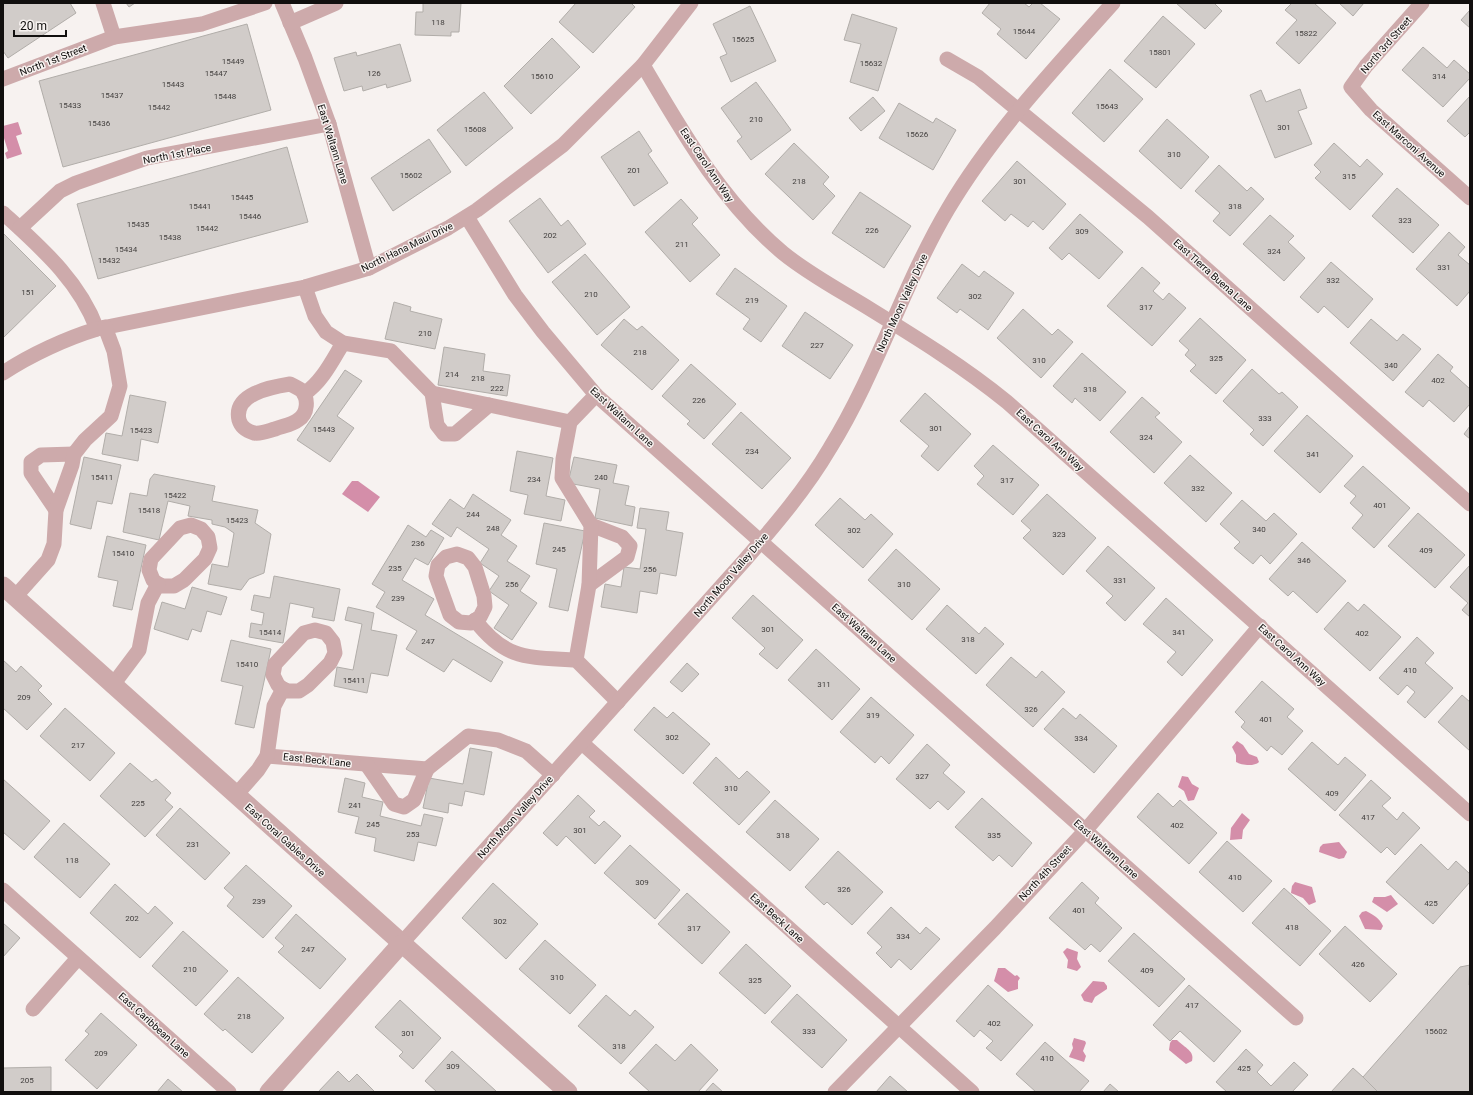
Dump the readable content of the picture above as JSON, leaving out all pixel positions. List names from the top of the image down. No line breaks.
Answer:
{"streets":{"street":["North 3rd Street","North 1st Street","East Waltann Lane","East Marconi Avenue","North 1st Place","East Carol Ann Way","North Hana Maui Drive","East Tierra Buena Lane","North Moon Valley Drive","East Beck Lane","East Coral Gables Drive","North 4th Street","East Caribbean Lane"]},"crossings":[["North 3rd Street","East Marconi Avenue"],["East Waltann Lane","North 1st Place"],["East Waltann Lane","North Hana Maui Drive"],["East Waltann Lane","North Moon Valley Drive"],["East Waltann Lane","North 4th Street"],["East Carol Ann Way","North Hana Maui Drive"],["East Carol Ann Way","North Moon Valley Drive"],["East Carol Ann Way","North 4th Street"],["East Tierra Buena Lane","North Moon Valley Drive"],["North Moon Valley Drive","East Beck Lane"],["North Moon Valley Drive","East Coral Gables Drive"],["East Beck Lane","North 4th Street"]],"house_numbers":["118","15644","15822","15625","15801","15449","15632","15447","126","15610","314","15443","15437","15448","15433","15643","15442","210","15436","301","15608","15626","310","201","15602","315","218","301","15445","15441","318","15446","323","15435","15442","226","309","202","15438","211","15434","324","15432","331","332","151","210","302","219","317","210","227","218","325","310","340","214","218","402","222","318","226","333","301","15443","15423","324","234","341","15411","240","234","317","332","15422","401","15418","244","15423","248","340","302","323","236","245","409","15410","346","235","256","331","256","310","239","301","15414","341","402","318","247","15410","410","15411","311","209","326","319","401","302","334","217","327","310","409","225","241","417","245","402","301","253","318","335","231","118","410","309","326","239","425","401","202","302","418","317","334","247","426","210","409","310","325","417","218","402","333","15602","301","318","209","410","309","425","205"],"scale_bar":"20 m"}
